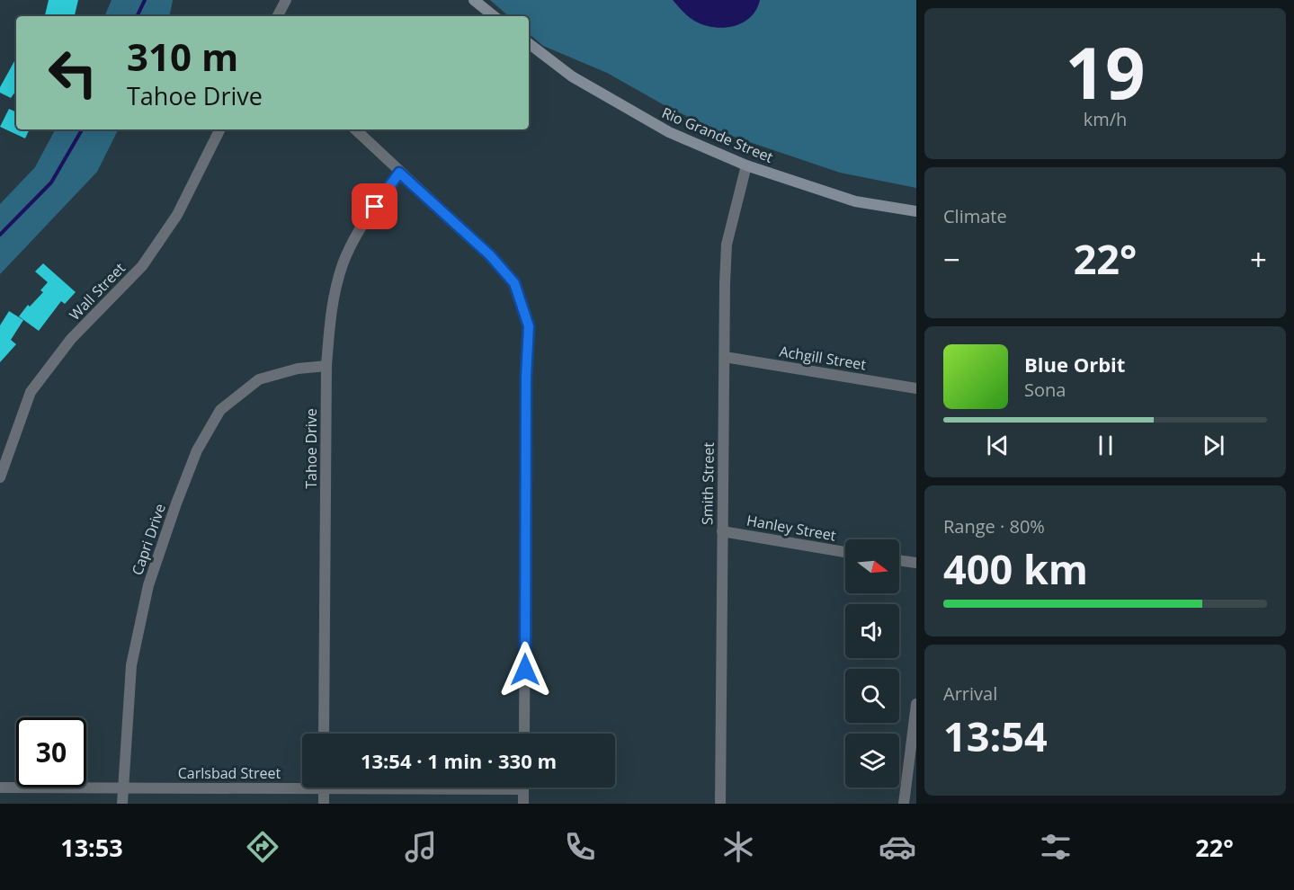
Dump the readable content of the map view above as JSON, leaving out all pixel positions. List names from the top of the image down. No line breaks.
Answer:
{"streets":{"street":["Rio Grande Street","Wall Street","Achgill Street","Tahoe Drive","Smith Street","Hanley Street","Capri Drive","Carlsbad Street"]},"crossings":[["Rio Grande Street","Smith Street"],["Achgill Street","Smith Street"],["Tahoe Drive","Capri Drive"],["Smith Street","Hanley Street"],["Capri Drive","Carlsbad Street"]],"north":"right","page":{"tile":[["19","km/h"],"Climate",["Range · 80%","400 km"],["Arrival","13:54"]],"turn":["310 m","Tahoe Drive"],"heat":["−","22°","+"],"song":["Blue Orbit","Sona"],"limit":"30","trip":"13:54 · 1 min · 330 m","tabs":["13:53","22°"]}}
